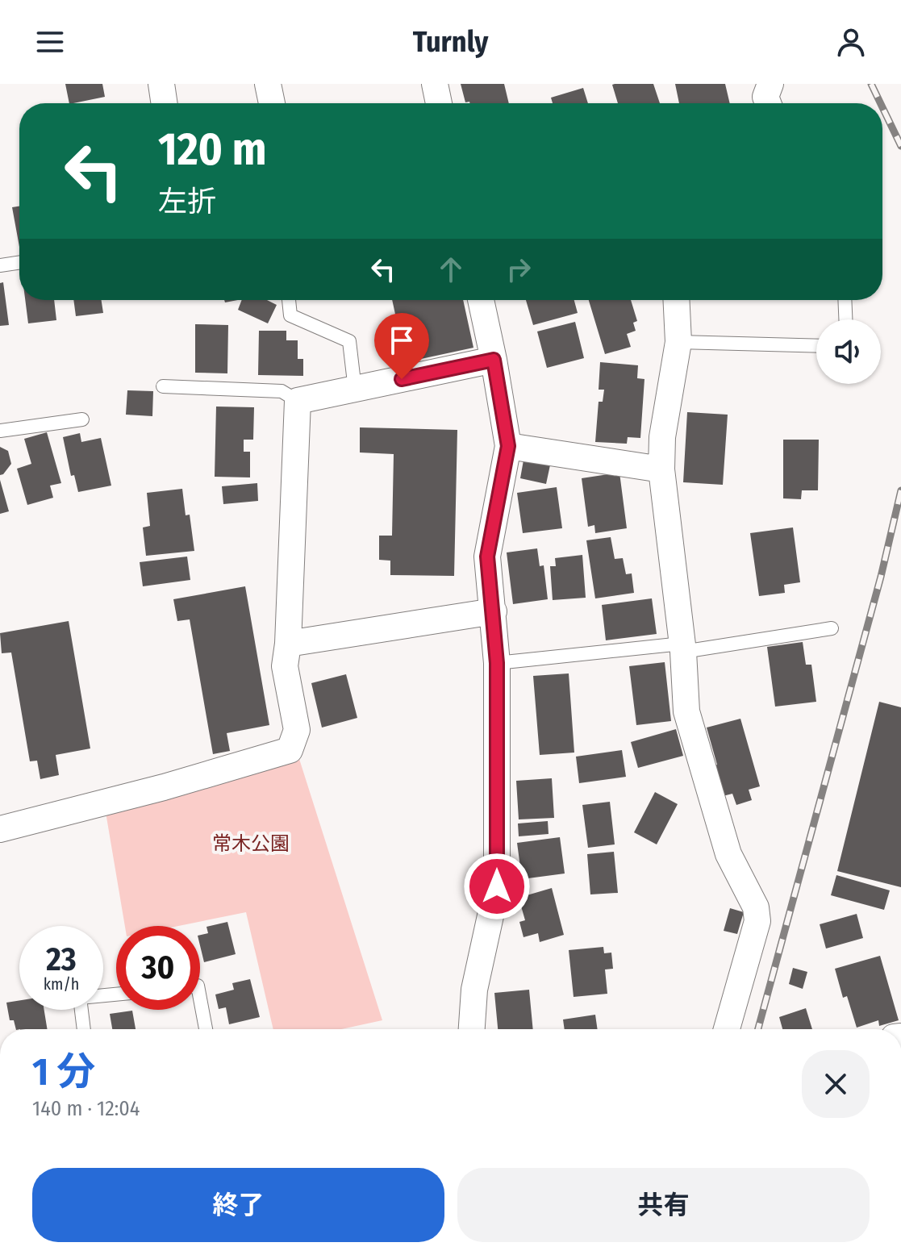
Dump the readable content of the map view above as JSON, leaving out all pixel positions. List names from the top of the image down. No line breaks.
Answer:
{"parks":["常木公園"],"page":{"header":"Turnly","turn":["120 m","左折"],"speed":"23 km/h","limit":"30","heading":["1 分","140 m · 12:04"],"buttons":["終了","共有"]}}
